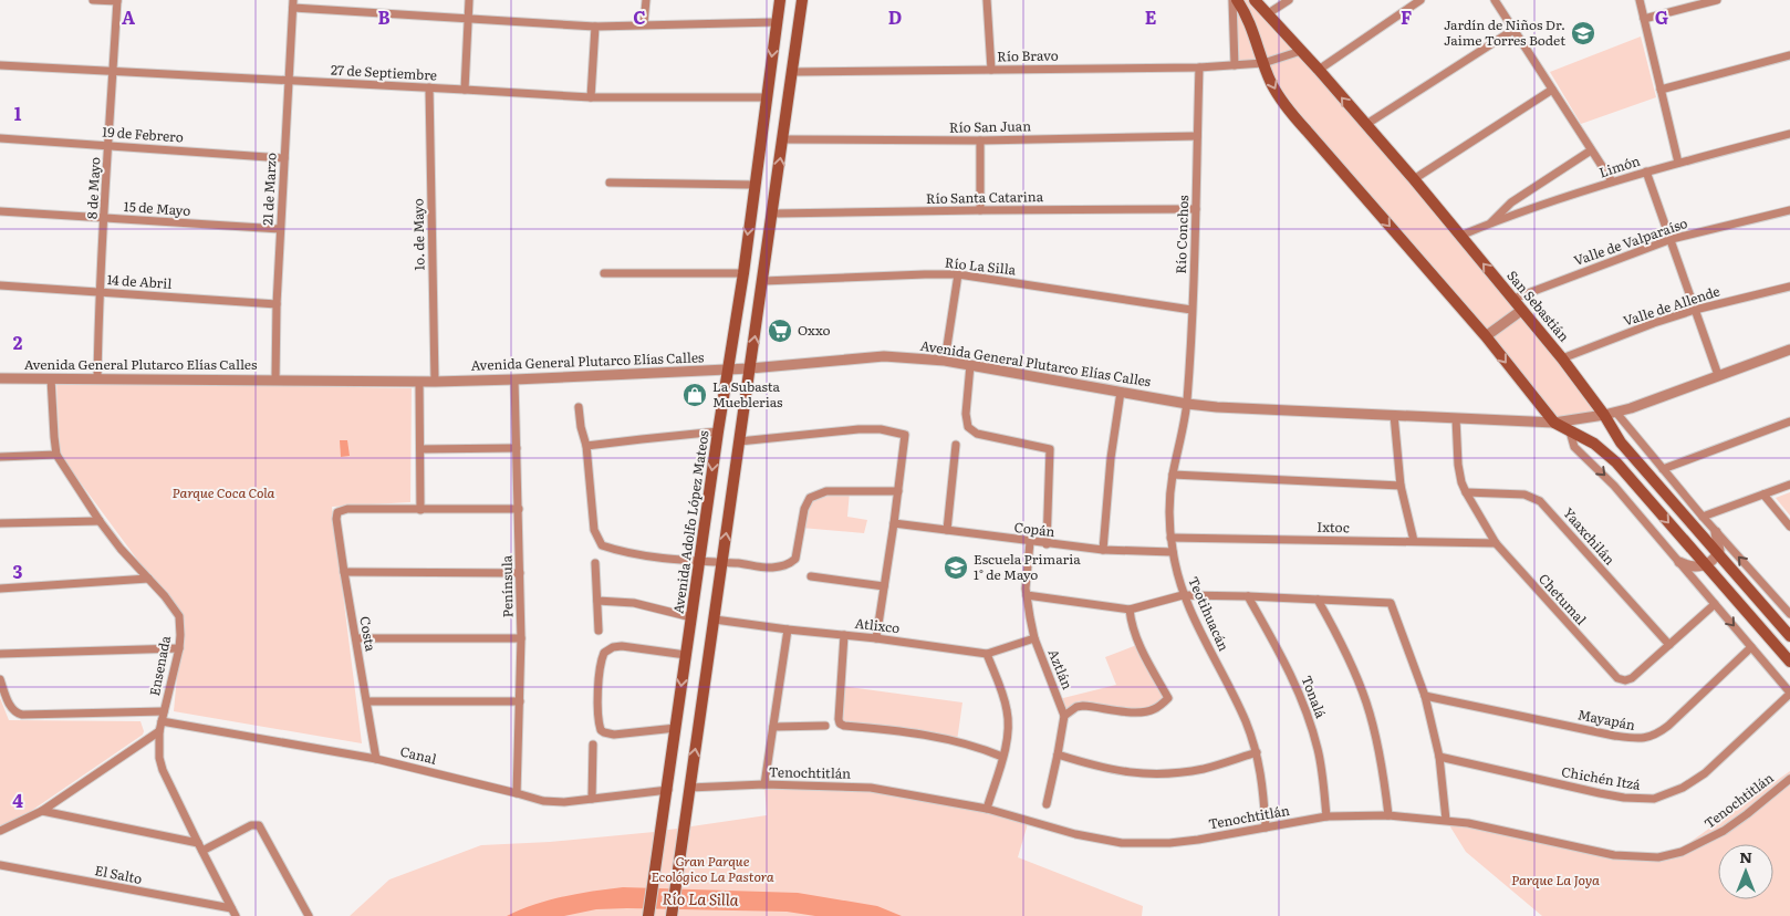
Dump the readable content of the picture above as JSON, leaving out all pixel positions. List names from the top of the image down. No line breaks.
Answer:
{"streets":{"main road":["San Sebastián","Avenida Adolfo López Mateos"],"street":["Río Bravo","27 de Septiembre","Río San Juan","19 de Febrero","Limón","8 de Mayo","21 de Marzo","Río Santa Catarina","15 de Mayo","1o. de Mayo","Río Conchos","Valle de Valparaíso","Río La Silla","14 de Abril","Valle de Allende","Avenida General Plutarco Elías Calles","Ixtoc","Copán","Yaaxchilán","Península","Chetumal","Teotihuacán","Atlixco","Costa","Ensenada","Aztlán","Tonalá","Mayapán","Canal","Tenochtitlán","Chichén Itzá","El Salto"]},"crossings":[["Río Bravo","Río Conchos"],["Río Bravo","San Sebastián"],["27 de Septiembre","8 de Mayo"],["27 de Septiembre","21 de Marzo"],["27 de Septiembre","1o. de Mayo"],["27 de Septiembre","Avenida Adolfo López Mateos"],["Río San Juan","Río Conchos"],["19 de Febrero","8 de Mayo"],["19 de Febrero","21 de Marzo"],["Limón","San Sebastián"],["8 de Mayo","15 de Mayo"],["8 de Mayo","14 de Abril"],["8 de Mayo","Avenida General Plutarco Elías Calles"],["21 de Marzo","15 de Mayo"],["21 de Marzo","14 de Abril"],["21 de Marzo","Avenida General Plutarco Elías Calles"],["Río Santa Catarina","Río Conchos"],["1o. de Mayo","Avenida General Plutarco Elías Calles"],["Río Conchos","Río La Silla"],["Río Conchos","Avenida General Plutarco Elías Calles"],["Río Conchos","Teotihuacán"],["Valle de Valparaíso","San Sebastián"],["San Sebastián","Valle de Allende"],["San Sebastián","Avenida General Plutarco Elías Calles"],["Avenida General Plutarco Elías Calles","Avenida Adolfo López Mateos"],["Avenida General Plutarco Elías Calles","Península"],["Avenida General Plutarco Elías Calles","Chetumal"],["Avenida General Plutarco Elías Calles","Teotihuacán"],["Avenida General Plutarco Elías Calles","Ensenada"],["Avenida Adolfo López Mateos","Canal"],["Ixtoc","Chetumal"],["Ixtoc","Teotihuacán"],["Copán","Teotihuacán"],["Copán","Aztlán"],["Yaaxchilán","Chetumal"],["Península","Canal"],["Teotihuacán","Tenochtitlán"],["Atlixco","Aztlán"],["Costa","Canal"],["Ensenada","Canal"],["Ensenada","El Salto"],["Tonalá","Tenochtitlán"]],"water":["Río La Silla"],"parks":["Parque Coca Cola","Gran Parque Ecológico La Pastora","Parque La Joya"],"places":{"school or university":["Jardín de Niños Dr. Jaime Torres Bodet","Escuela Primaria 1° de Mayo"],"supermarket":["Oxxo"],"shop":["La Subasta Mueblerias"]},"north":"top","grid":{"columns":["A","B","C","D","E","F","G"],"rows":["1","2","3","4"]}}
